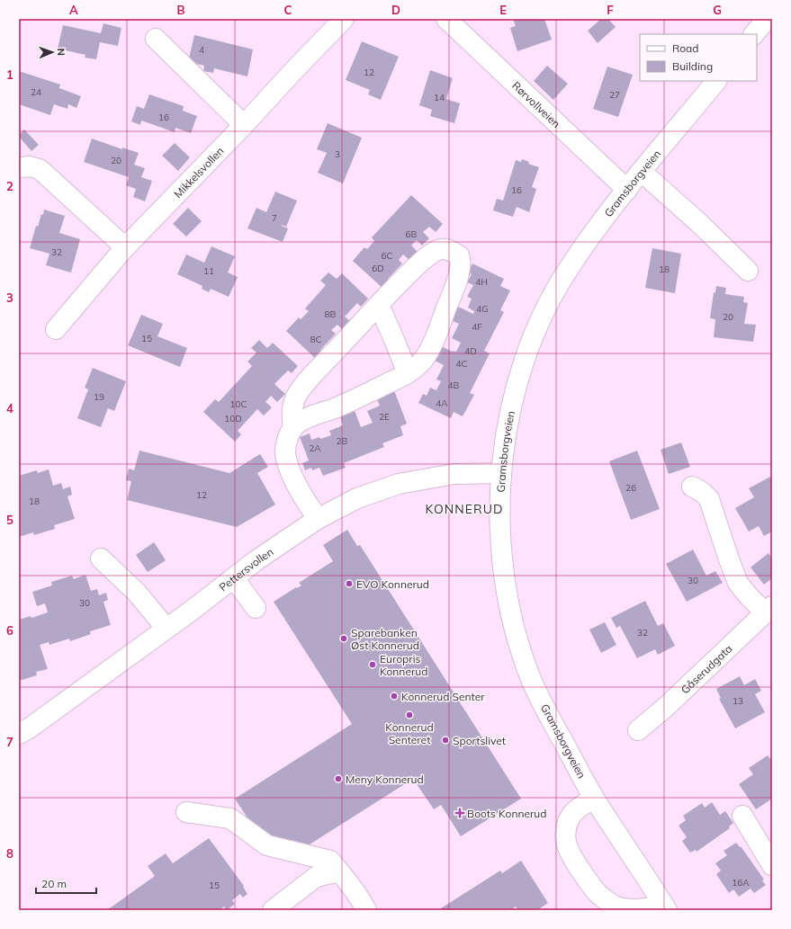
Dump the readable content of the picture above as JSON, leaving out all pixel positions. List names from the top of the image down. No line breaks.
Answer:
{"streets":{"street":["Rørvollveien","Mikkelsvollen","Gramsborgveien","Pettersvollen","Gåserudgata"]},"crossings":[["Rørvollveien","Gramsborgveien"],["Gramsborgveien","Pettersvollen"]],"districts":["KONNERUD"],"places":{"other":["EVO Konnerud","Sparebanken Øst Konnerud","Europris Konnerud","Konnerud Senter","Konnerud Senteret","Sportslivet","Meny Konnerud"],"health":["Boots Konnerud"]},"house_numbers":["4","12","24","27","14","16","3","20","16","7","6B","32","6C","6D","18","11","4H","4G","8B","20","4F","15","8C","4D","4C","4B","19","4A","10C","2E","10D","2B","2A","26","12","18","30","30","32","13","16A","15"],"legend":["Road","Building"],"scale_bar":"20 m","north":"right","grid":{"columns":["A","B","C","D","E","F","G"],"rows":["1","2","3","4","5","6","7","8"]}}
